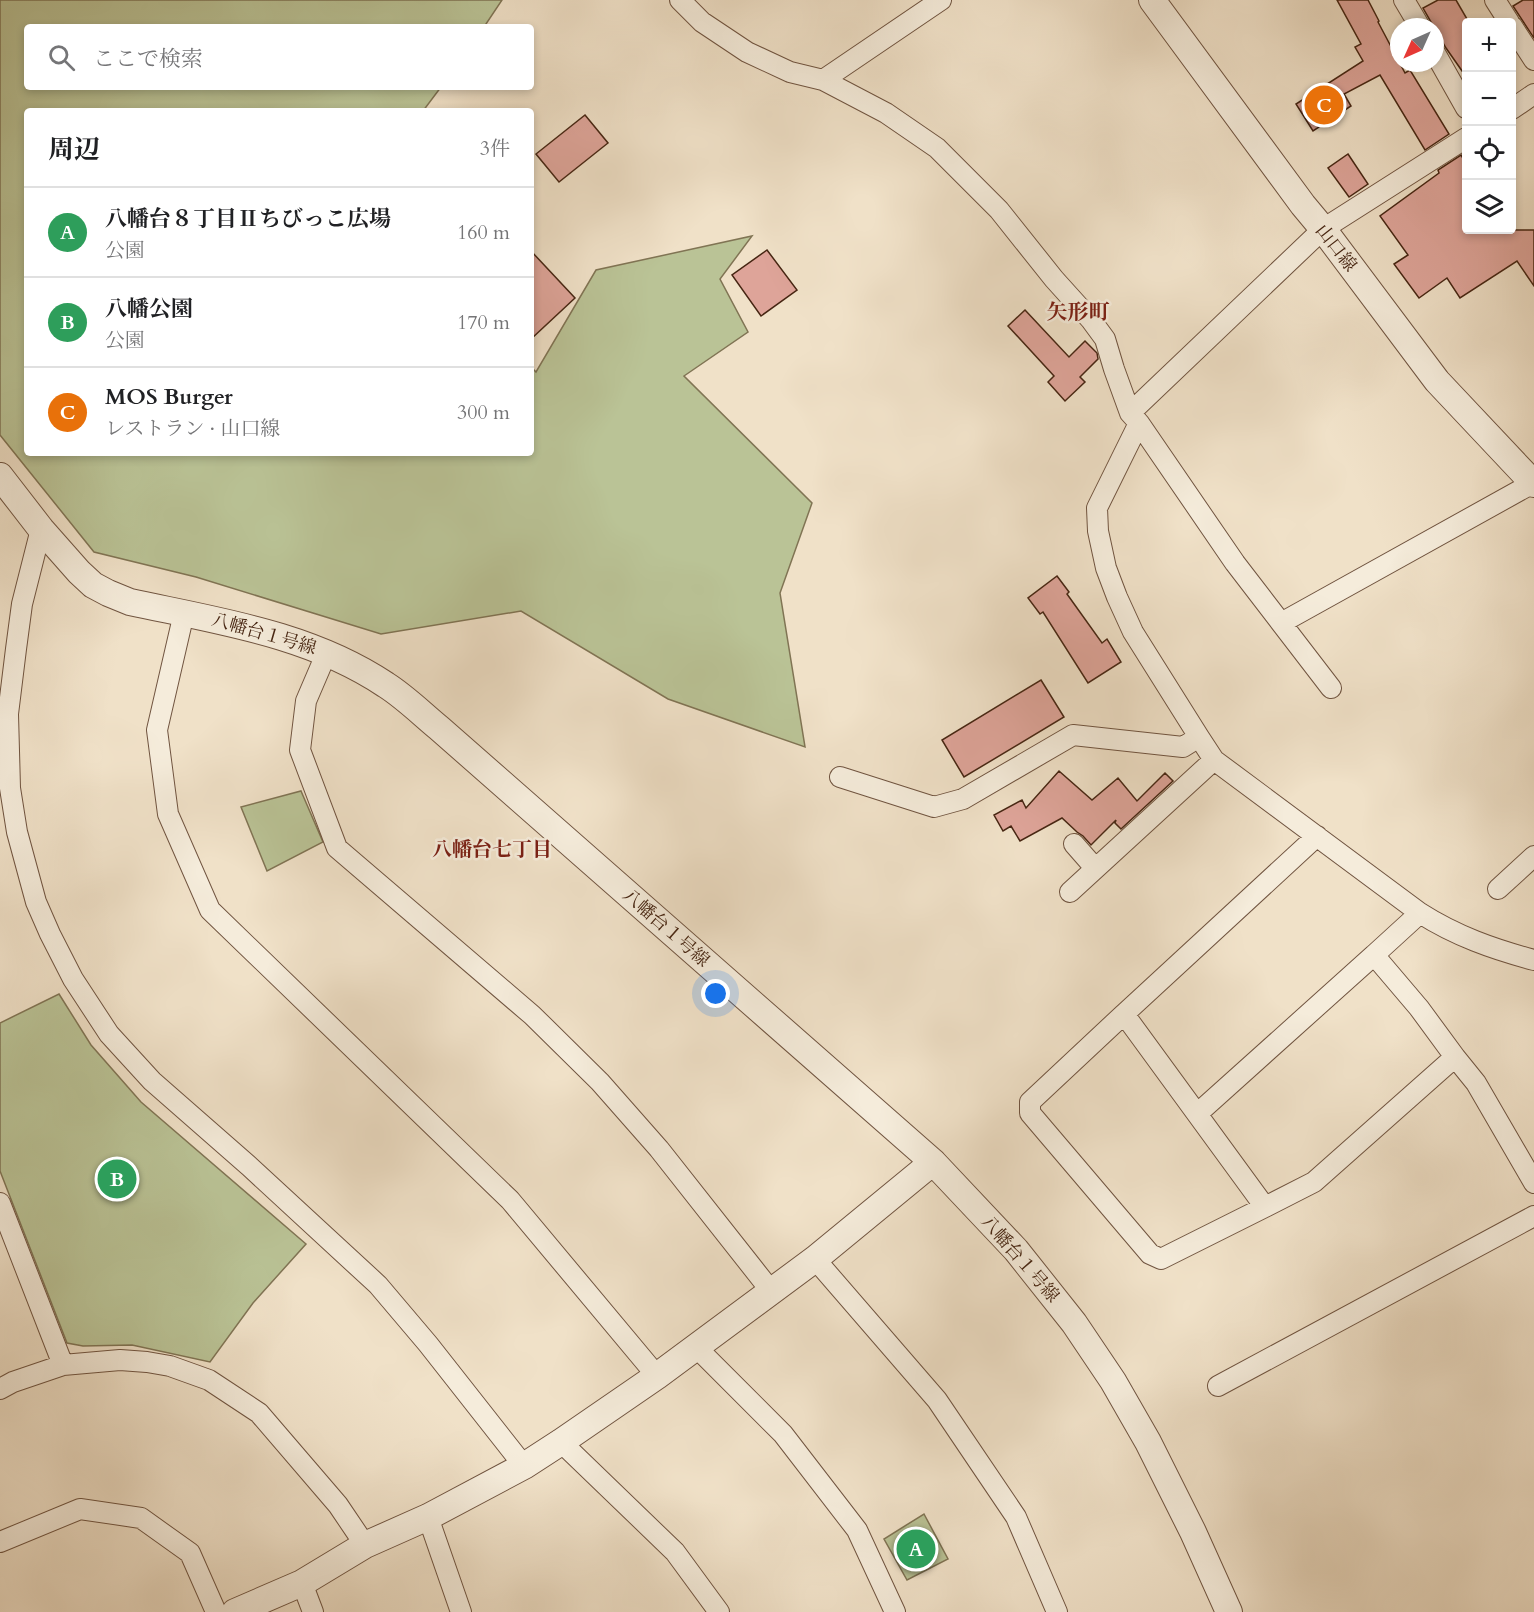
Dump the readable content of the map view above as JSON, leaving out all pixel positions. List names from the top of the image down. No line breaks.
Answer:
{"streets":{"street":["山口線","八幡台１号線"]},"districts":["矢形町","八幡台七丁目"],"north":"bottom left","page":{"map_buttons":["+","−"],"search":"ここで検索","pins":["C","B","A"],"heading":["周辺","3件"],"list":[{"mark":"A","name":"八幡台８丁目Ⅱちびっこ広場","note":"公園","value":"160 m"},{"mark":"B","name":"八幡公園","note":"公園","value":"170 m"},{"mark":"C","name":"MOS Burger","note":"レストラン · 山口線","value":"300 m"}]}}
